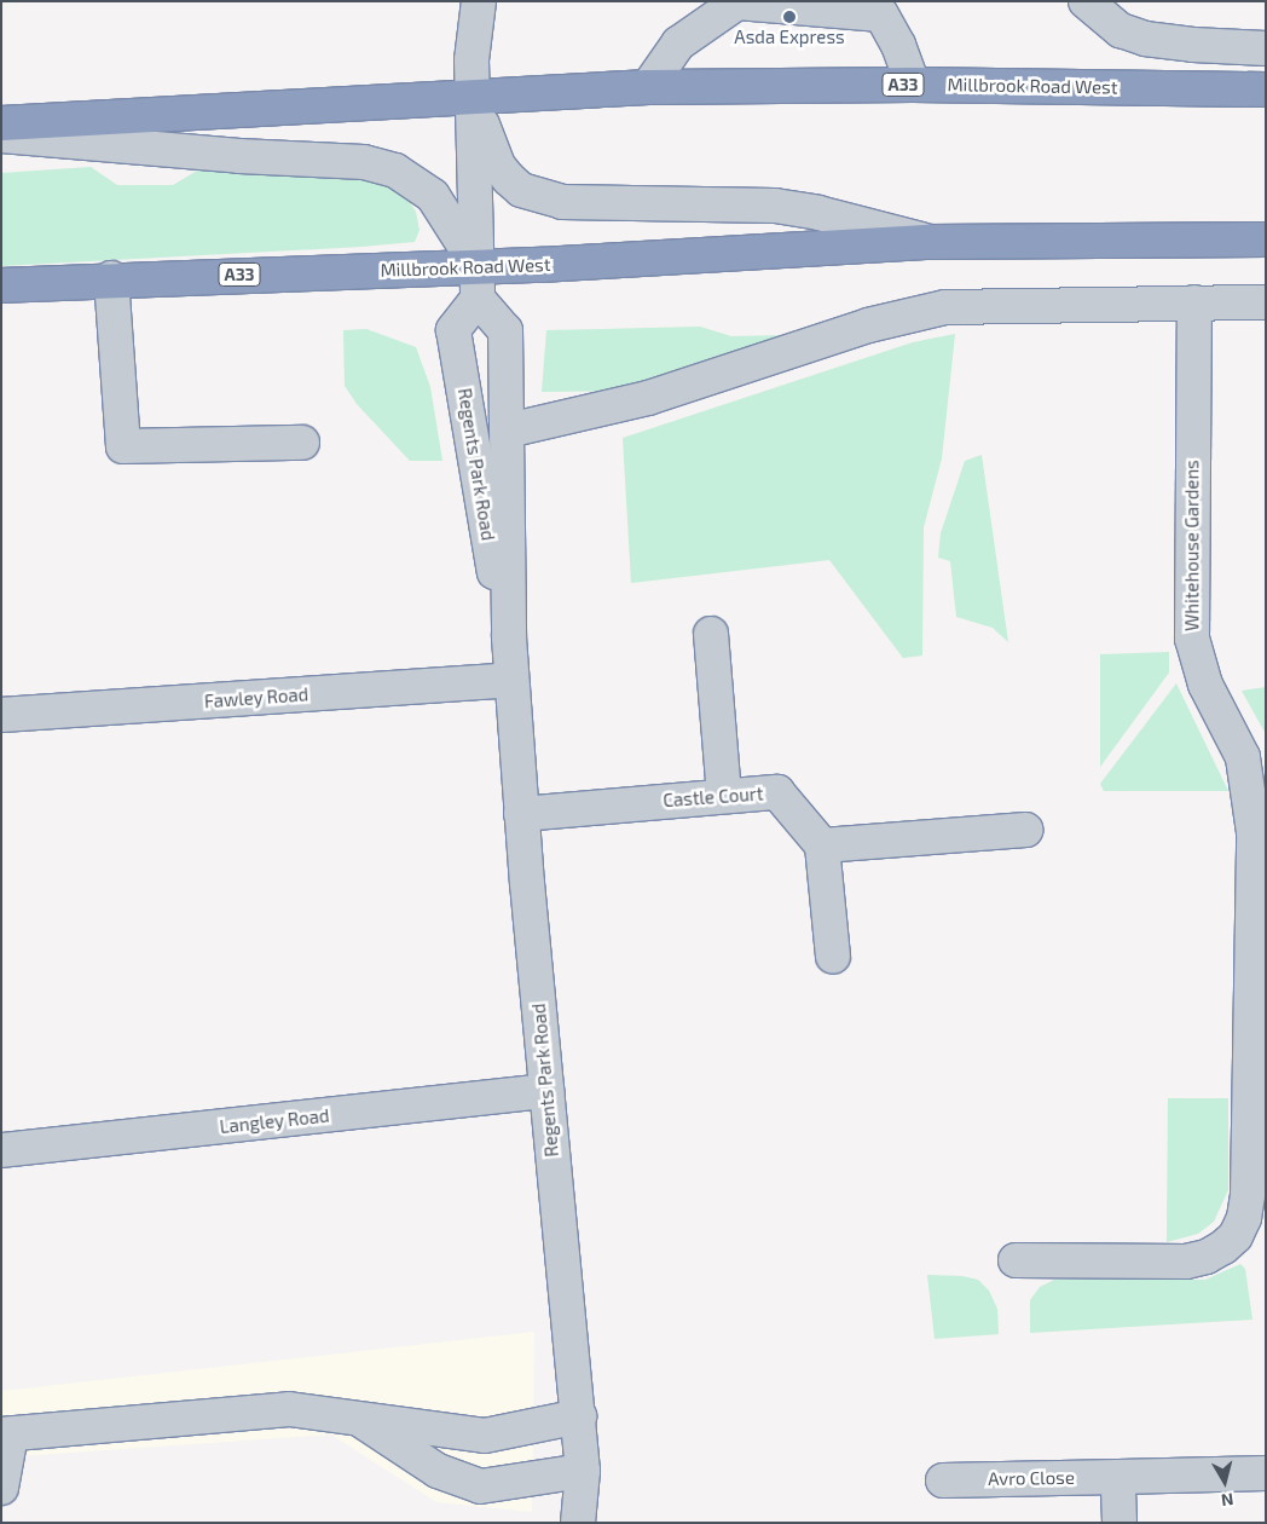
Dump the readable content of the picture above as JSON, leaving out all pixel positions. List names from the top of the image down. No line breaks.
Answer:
{"streets":{"highway":["A33","Millbrook Road West"],"street":["Regents Park Road","Whitehouse Gardens","Fawley Road","Castle Court","Langley Road","Avro Close"]},"crossings":[["Millbrook Road West","Regents Park Road"],["Regents Park Road","Fawley Road"],["Regents Park Road","Castle Court"],["Regents Park Road","Langley Road"]],"places":["Asda Express"],"north":"bottom"}
